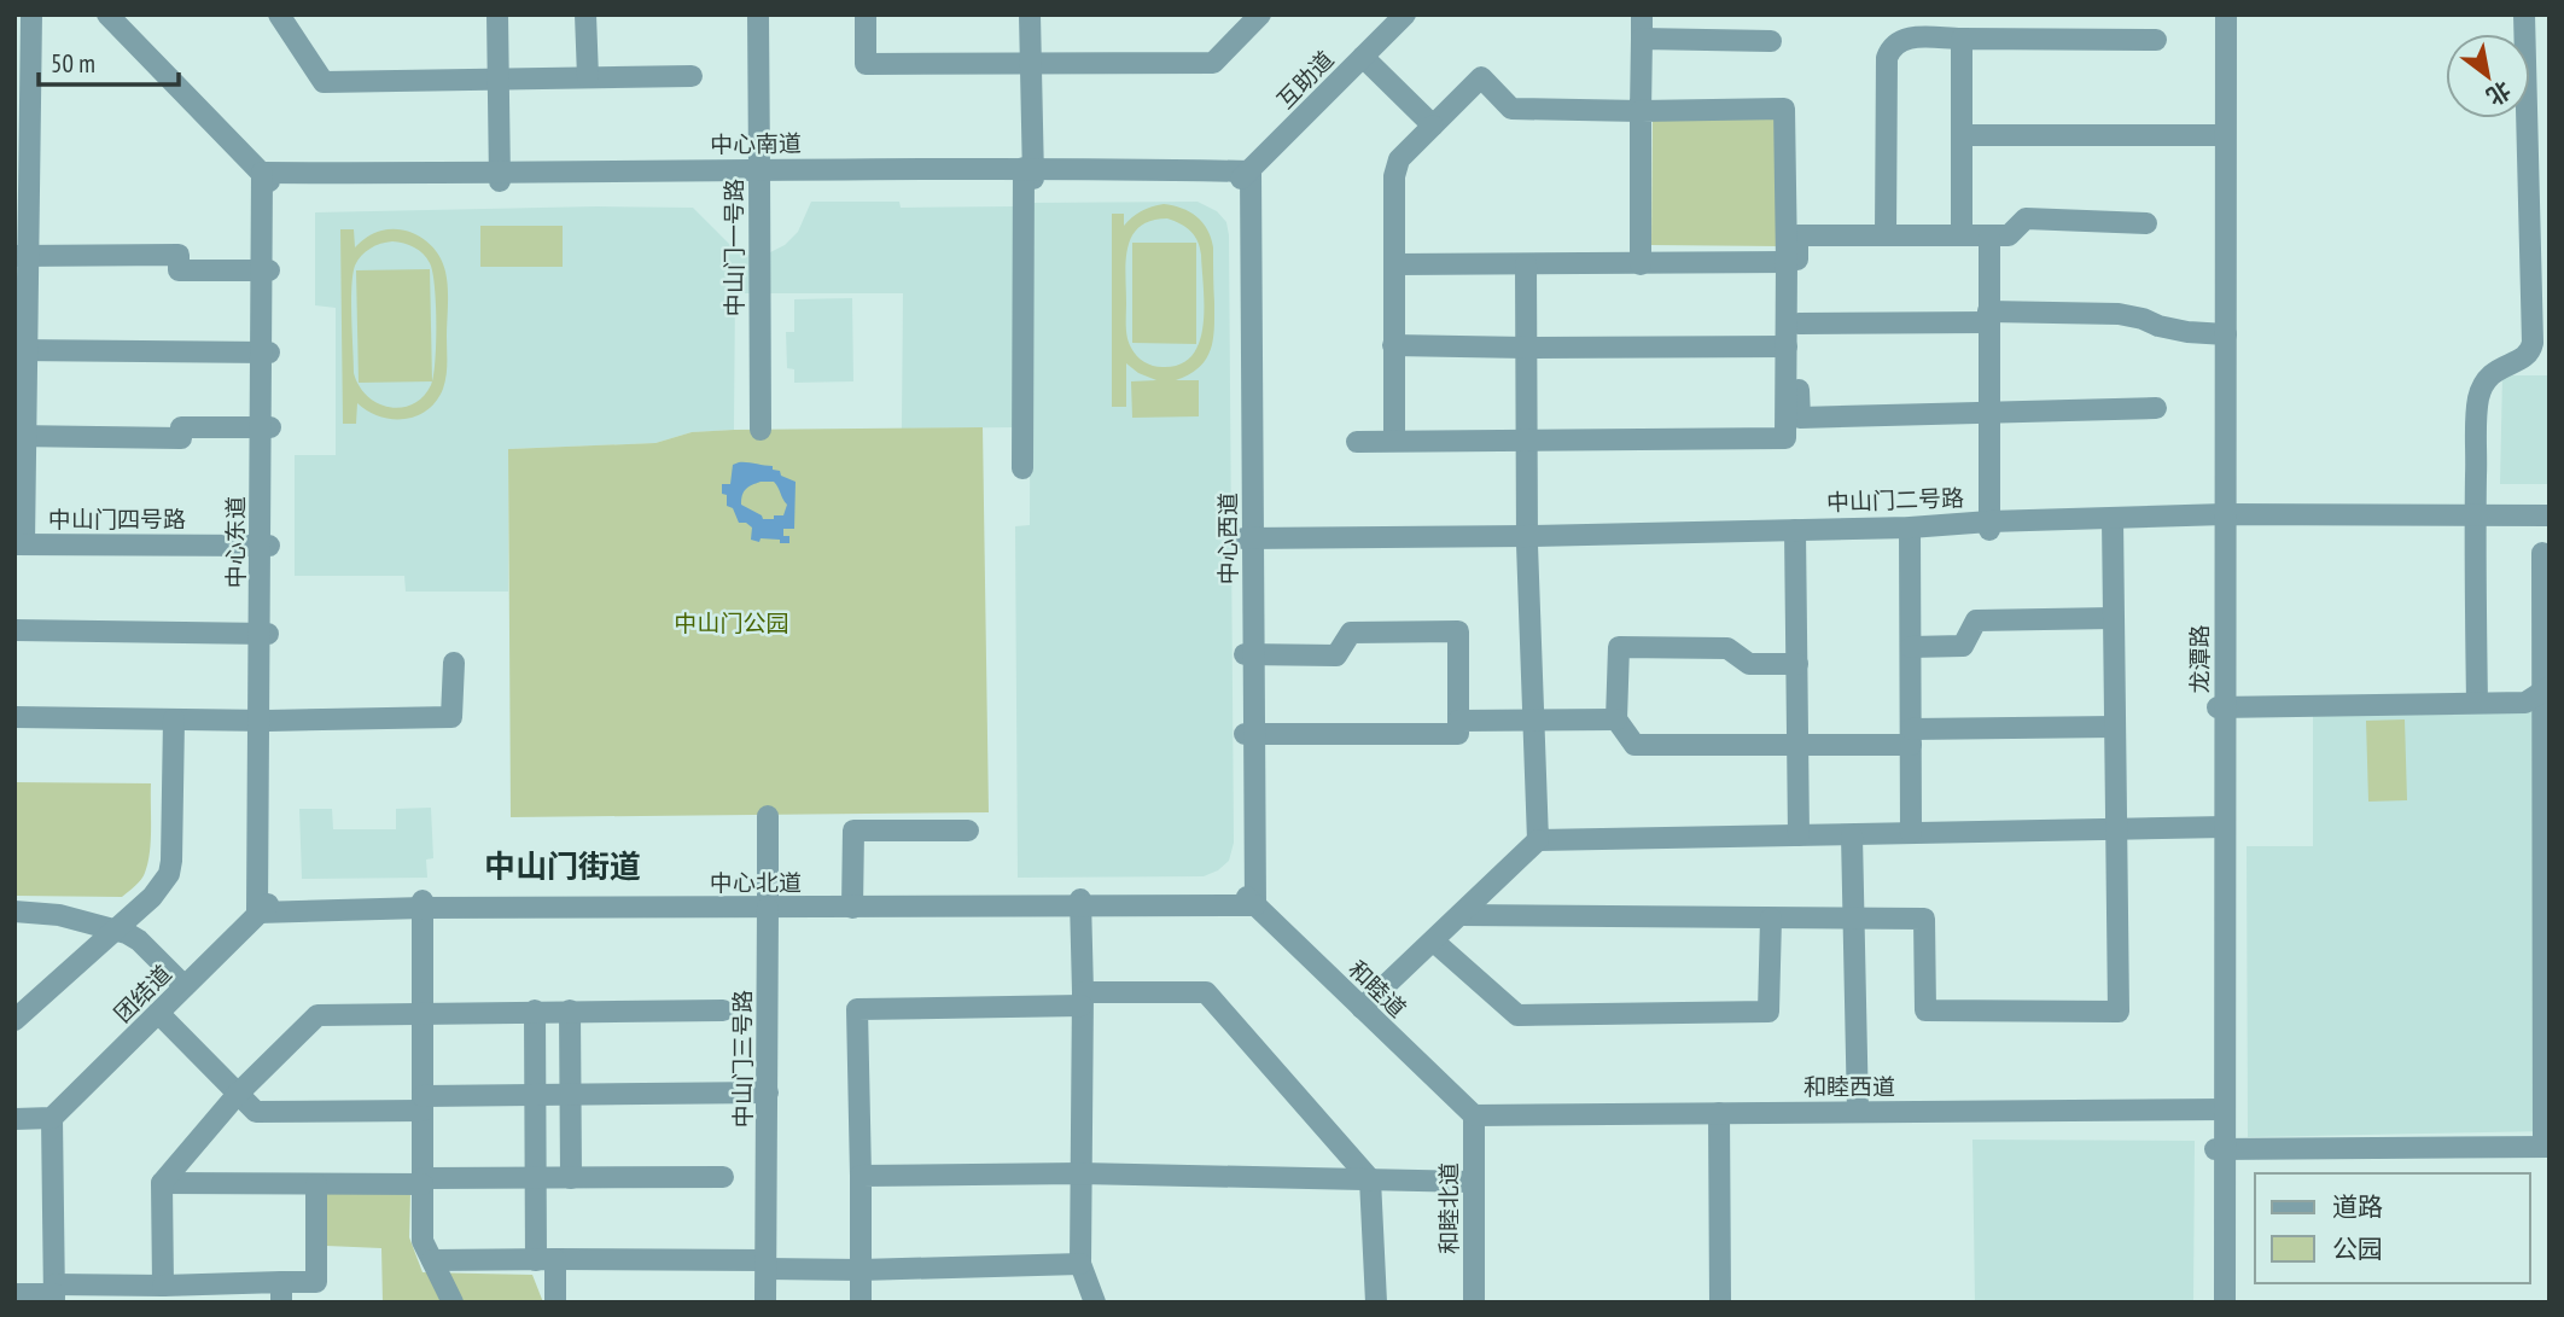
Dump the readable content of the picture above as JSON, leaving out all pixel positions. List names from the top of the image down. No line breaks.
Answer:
{"streets":{"street":["互助道","中心南道","中山门一号路","中山门二号路","中山门四号路","中心西道","中心东道","龙潭路","中心北道","和睦道","团结道","中山门三号路","和睦西道","和睦北道"]},"crossings":[["互助道","中心南道"],["互助道","中心西道"],["中心南道","中山门一号路"],["中心南道","中心西道"],["中心南道","中心东道"],["中山门二号路","中心西道"],["中山门二号路","龙潭路"],["中山门四号路","中心东道"],["中心西道","中心北道"],["中心西道","和睦道"],["中心东道","中心北道"],["中心东道","团结道"],["龙潭路","和睦西道"],["中心北道","和睦道"],["中心北道","团结道"],["中心北道","中山门三号路"],["和睦道","和睦西道"],["和睦道","和睦北道"],["和睦西道","和睦北道"]],"districts":["中山门街道"],"parks":["中山门公园"],"legend":["道路","公园"],"scale_bar":"50 m","north":"bottom right"}
